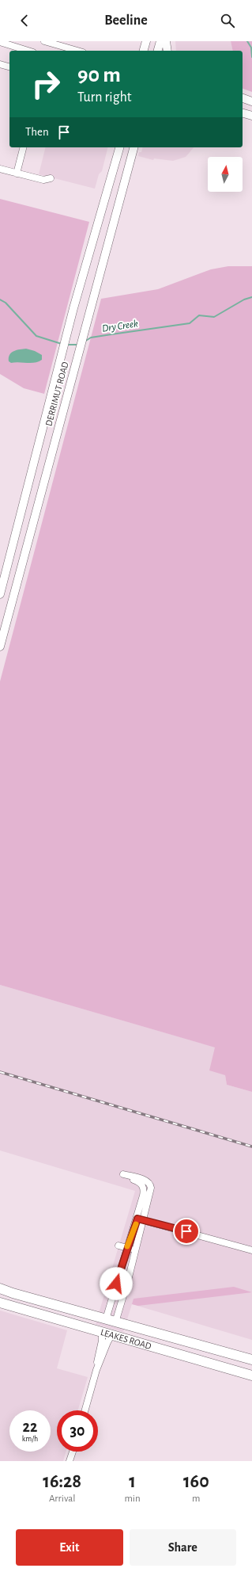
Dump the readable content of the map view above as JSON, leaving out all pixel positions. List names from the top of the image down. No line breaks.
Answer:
{"streets":{"highway":["LEAKES ROAD"],"main road":["DERRIMUT ROAD"]},"water":["Dry Creek"],"north":"top","page":{"header":"Beeline","turn":["90 m","Turn right"],"then":"Then","speed":"22 km/h","limit":"30","eta":["16:28","Arrival","1","min","160","m"],"buttons":["Exit","Share"]}}
